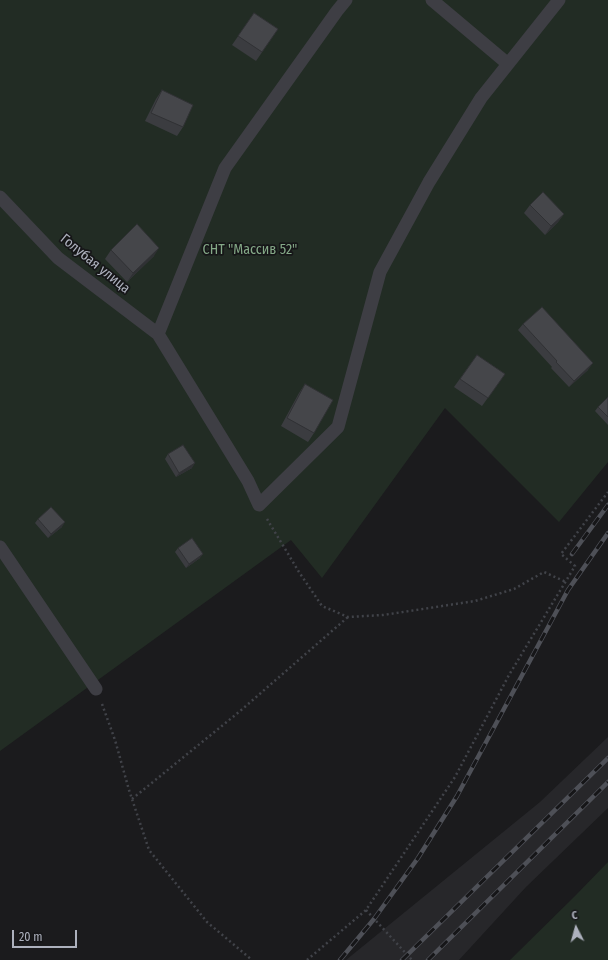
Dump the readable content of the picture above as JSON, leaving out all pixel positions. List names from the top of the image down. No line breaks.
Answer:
{"streets":{"lane":["Голубая улица"]},"parks":["СНТ \"Массив 52\""],"scale_bar":"20 m","north":"top"}
